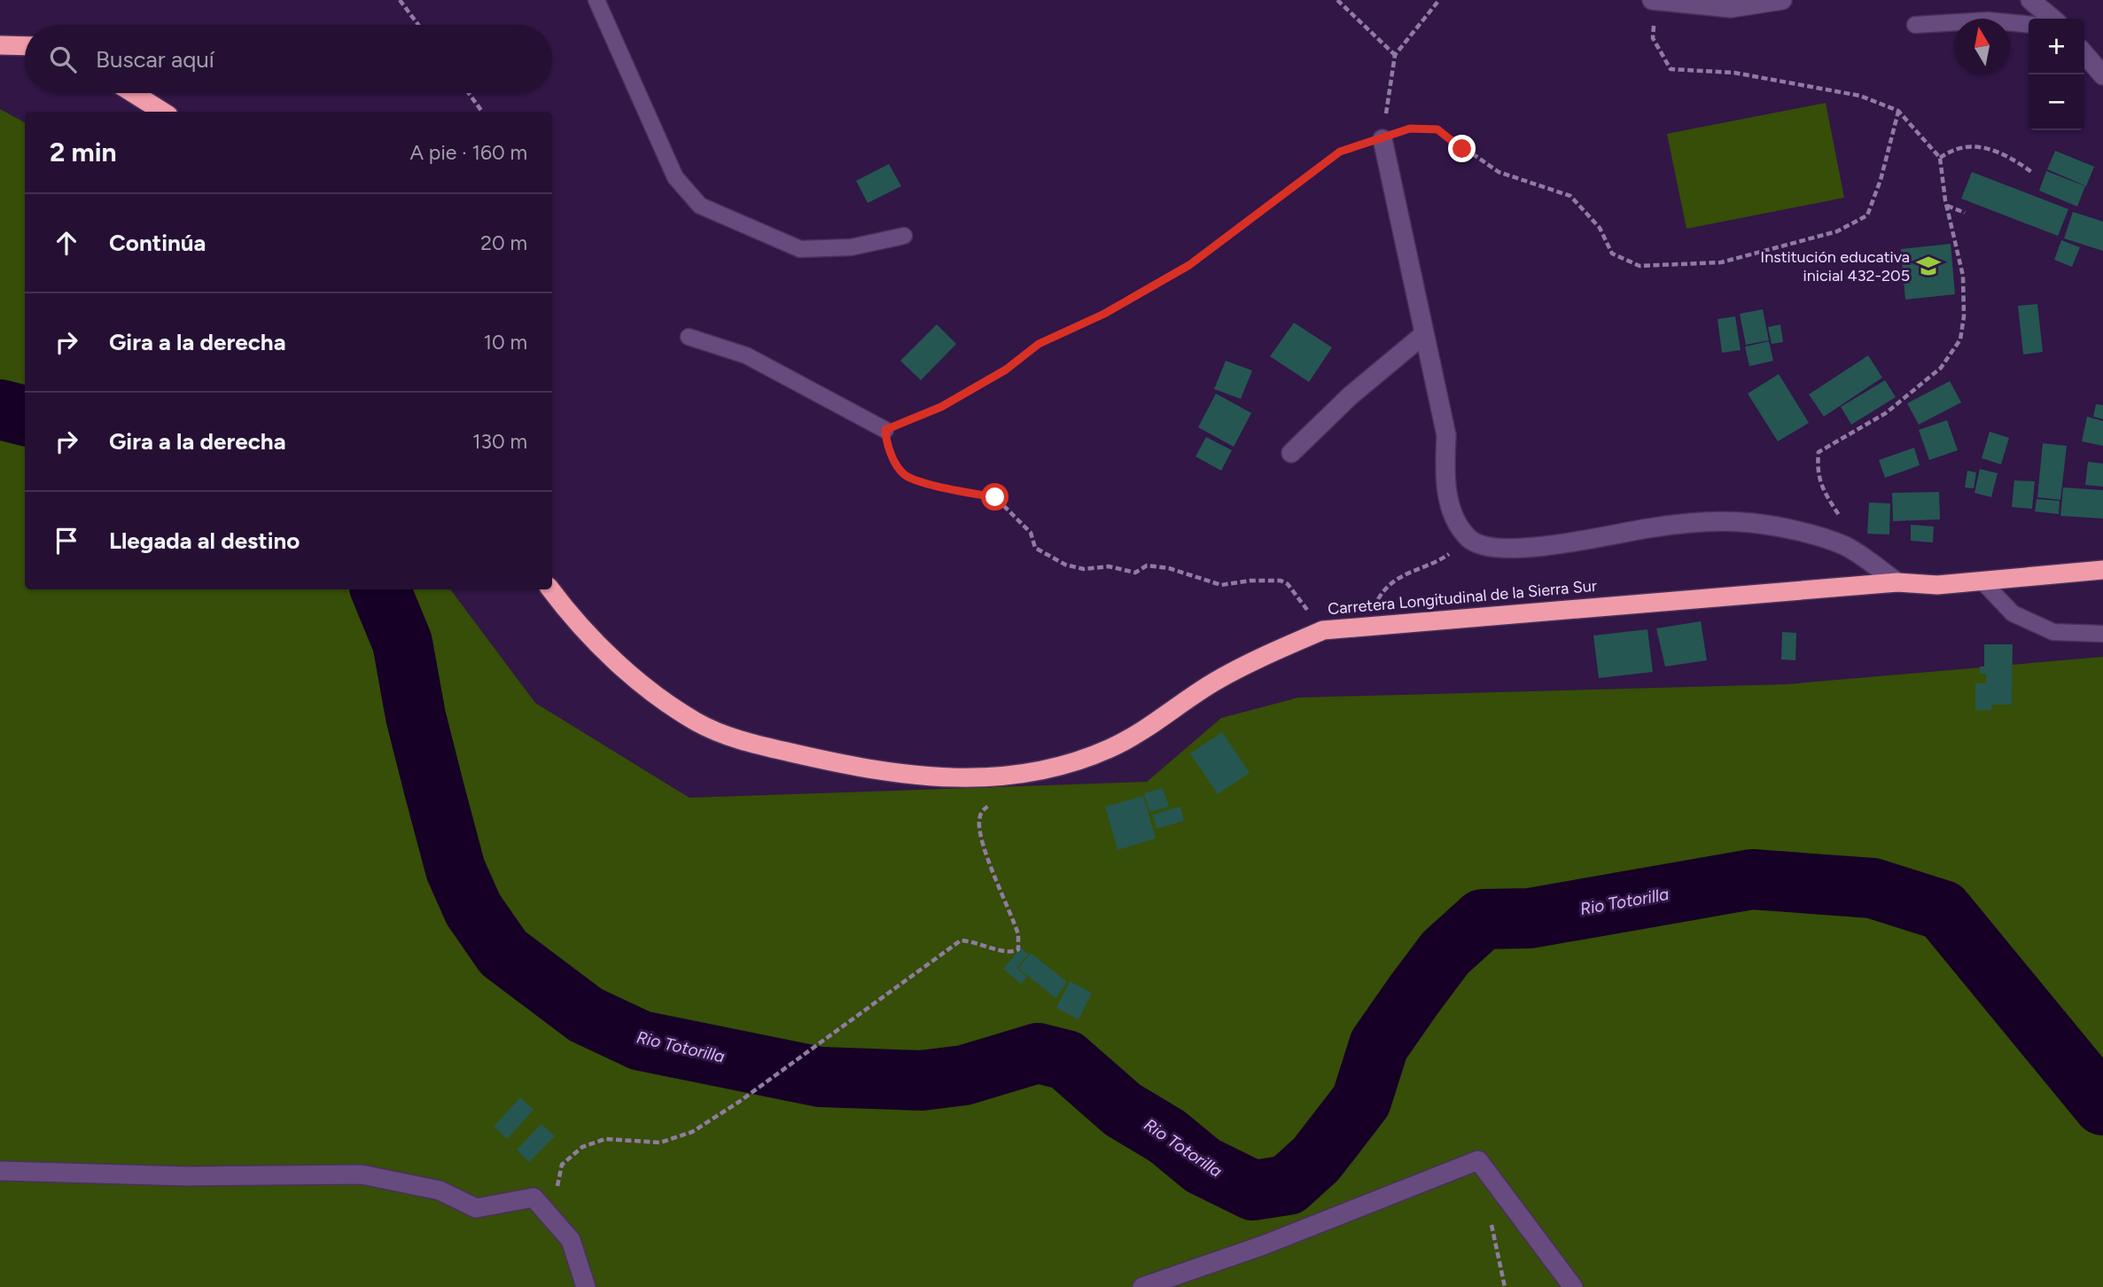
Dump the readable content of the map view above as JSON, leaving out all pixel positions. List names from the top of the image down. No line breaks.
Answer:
{"streets":{"highway":["Carretera Longitudinal de la Sierra Sur"]},"water":["Rio Totorilla"],"places":{"school or university":["Institución educativa inicial 432-205"]},"north":"top","page":{"map_buttons":["+","−"],"search":"Buscar aquí","heading":["2 min","A pie · 160 m"],"list":[["Continúa","20 m"],["Gira a la derecha","10 m"],["Gira a la derecha","130 m"],"Llegada al destino"]}}
